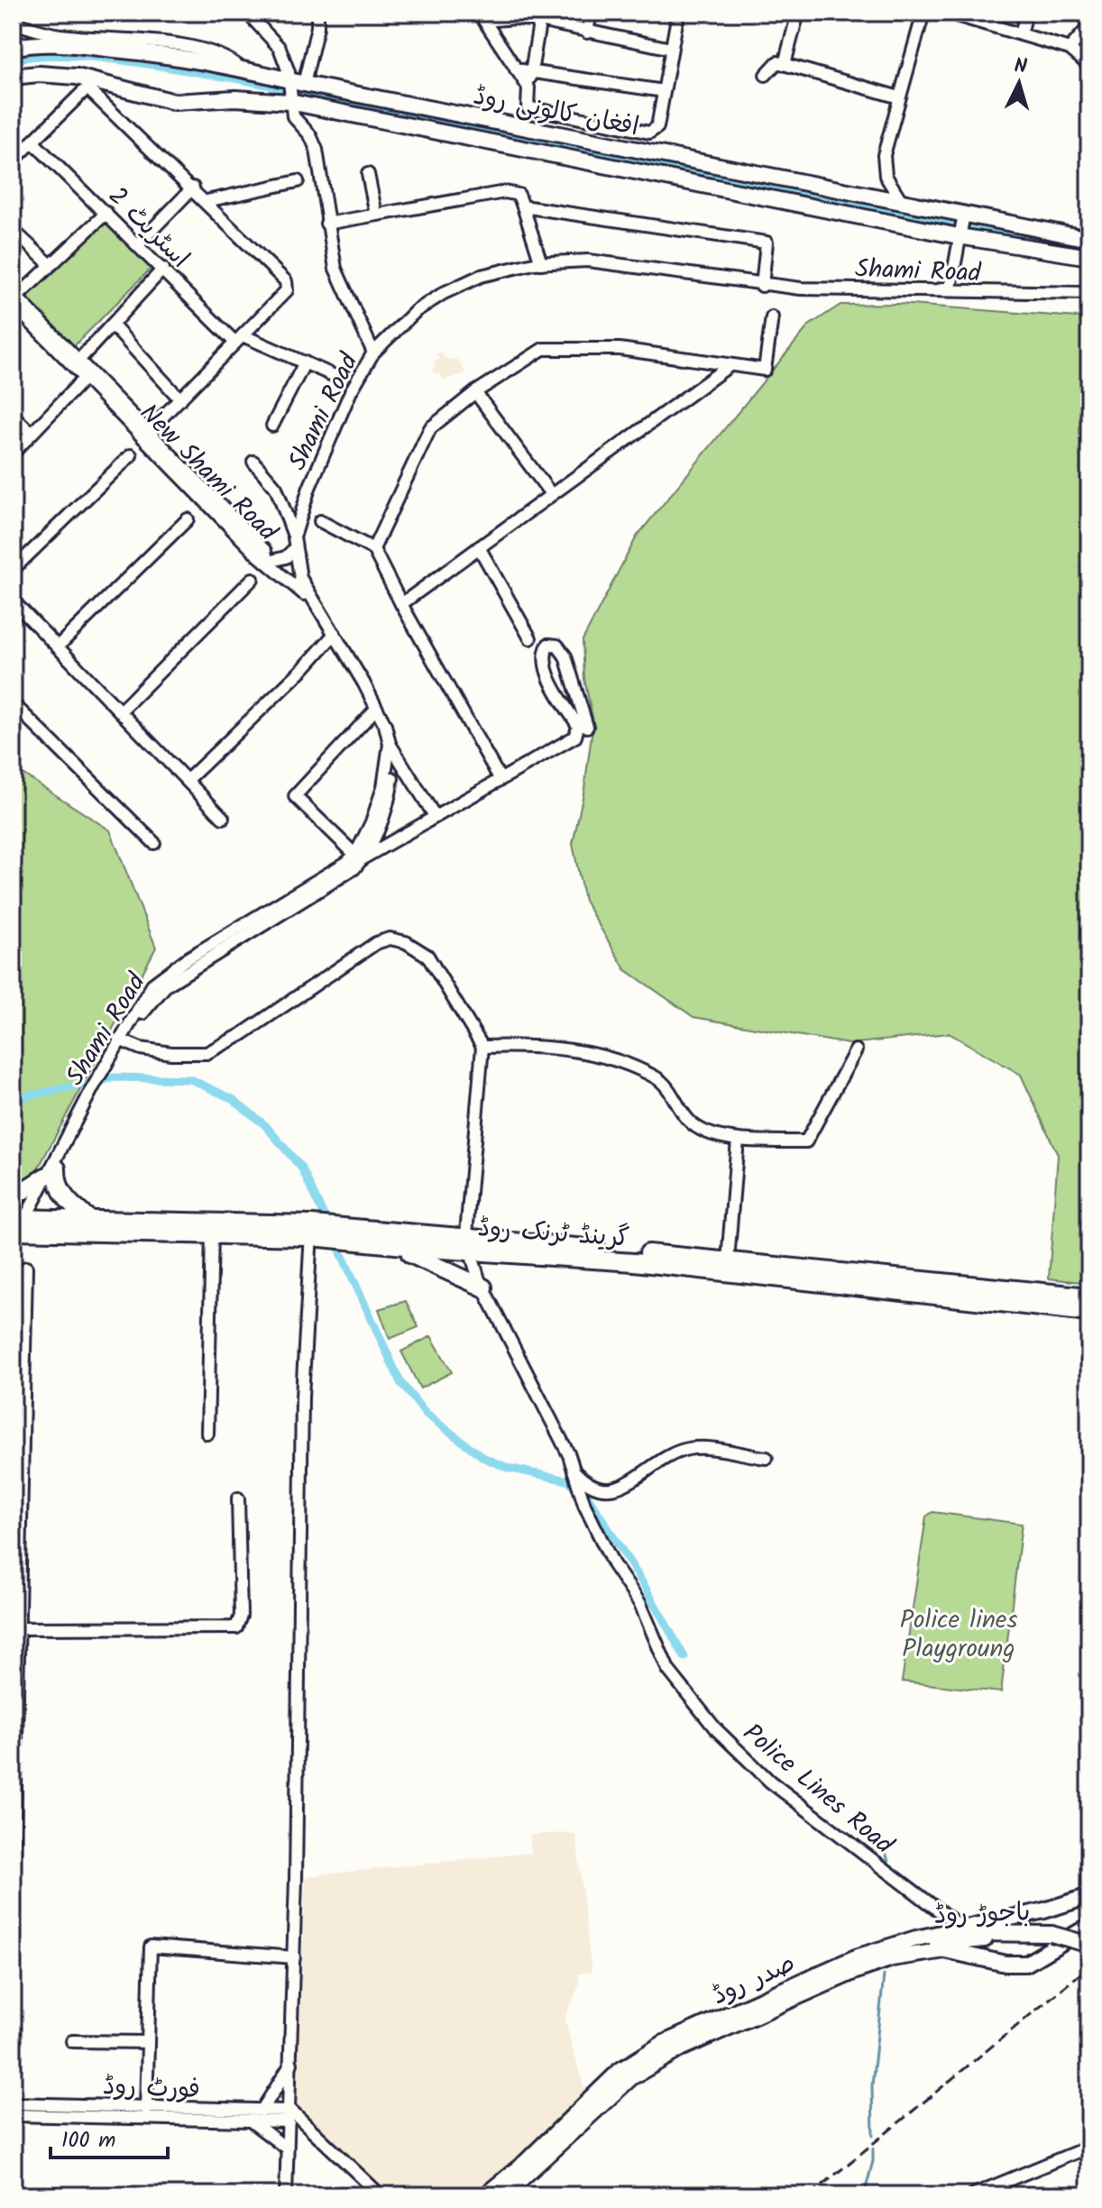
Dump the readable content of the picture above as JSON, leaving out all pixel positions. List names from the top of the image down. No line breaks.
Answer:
{"streets":{"highway":["گرینڈ ٹرنک روڈ"],"main road":["افغان کالونی روڈ","باجوڑ روڈ","صدر روڈ"],"street":["اسٹریٹ 2","Shami Road","New Shami Road","Police Lines Road","فورٹ روڈ"]},"crossings":[["Shami Road","گرینڈ ٹرنک روڈ"],["گرینڈ ٹرنک روڈ","Police Lines Road"],["Police Lines Road","صدر روڈ"],["باجوڑ روڈ","صدر روڈ"]],"parks":["Police lines Playgroung"],"scale_bar":"100 m","north":"top"}
